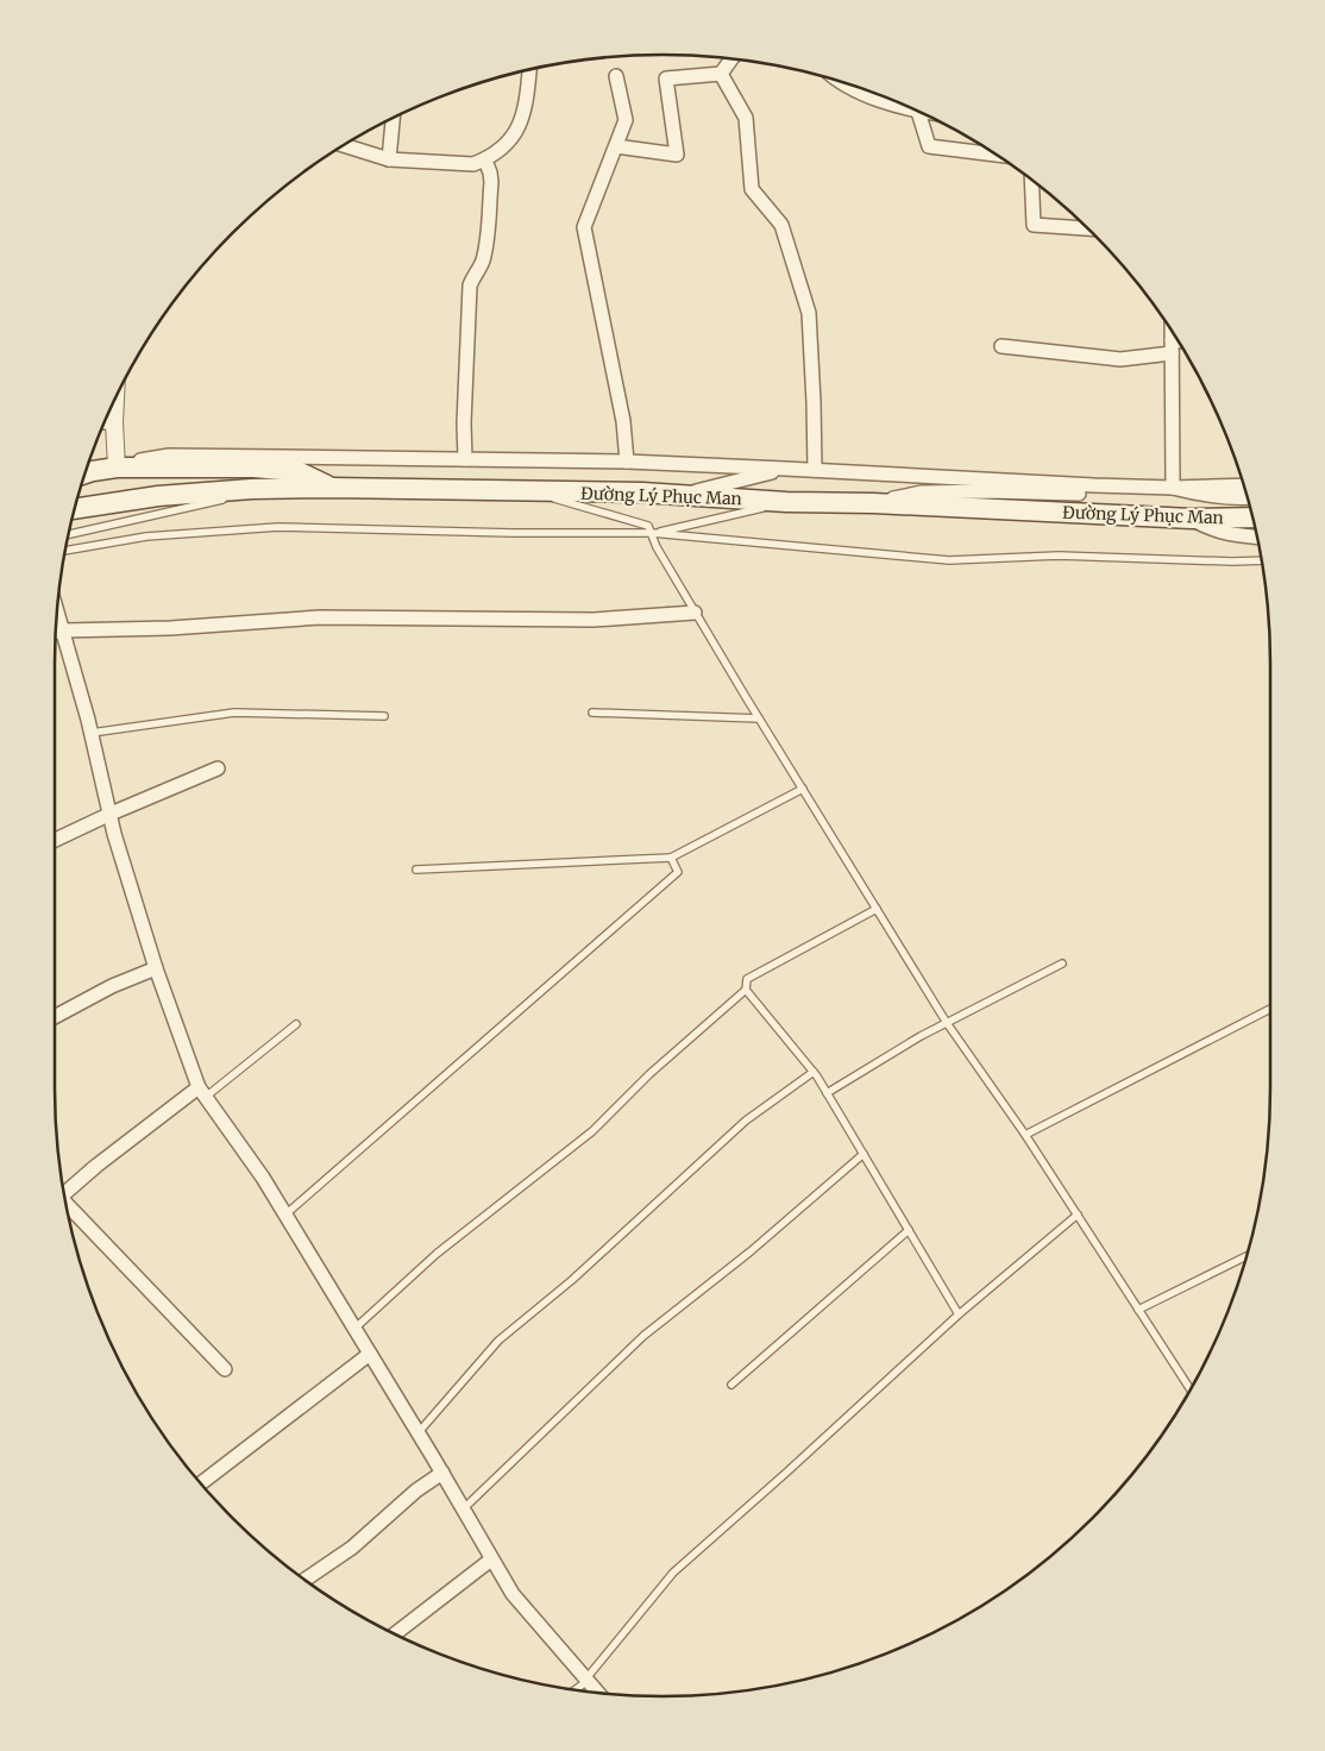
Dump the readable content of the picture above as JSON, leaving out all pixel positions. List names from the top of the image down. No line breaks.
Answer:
{"streets":{"main road":["Đường Lý Phục Man"]}}
